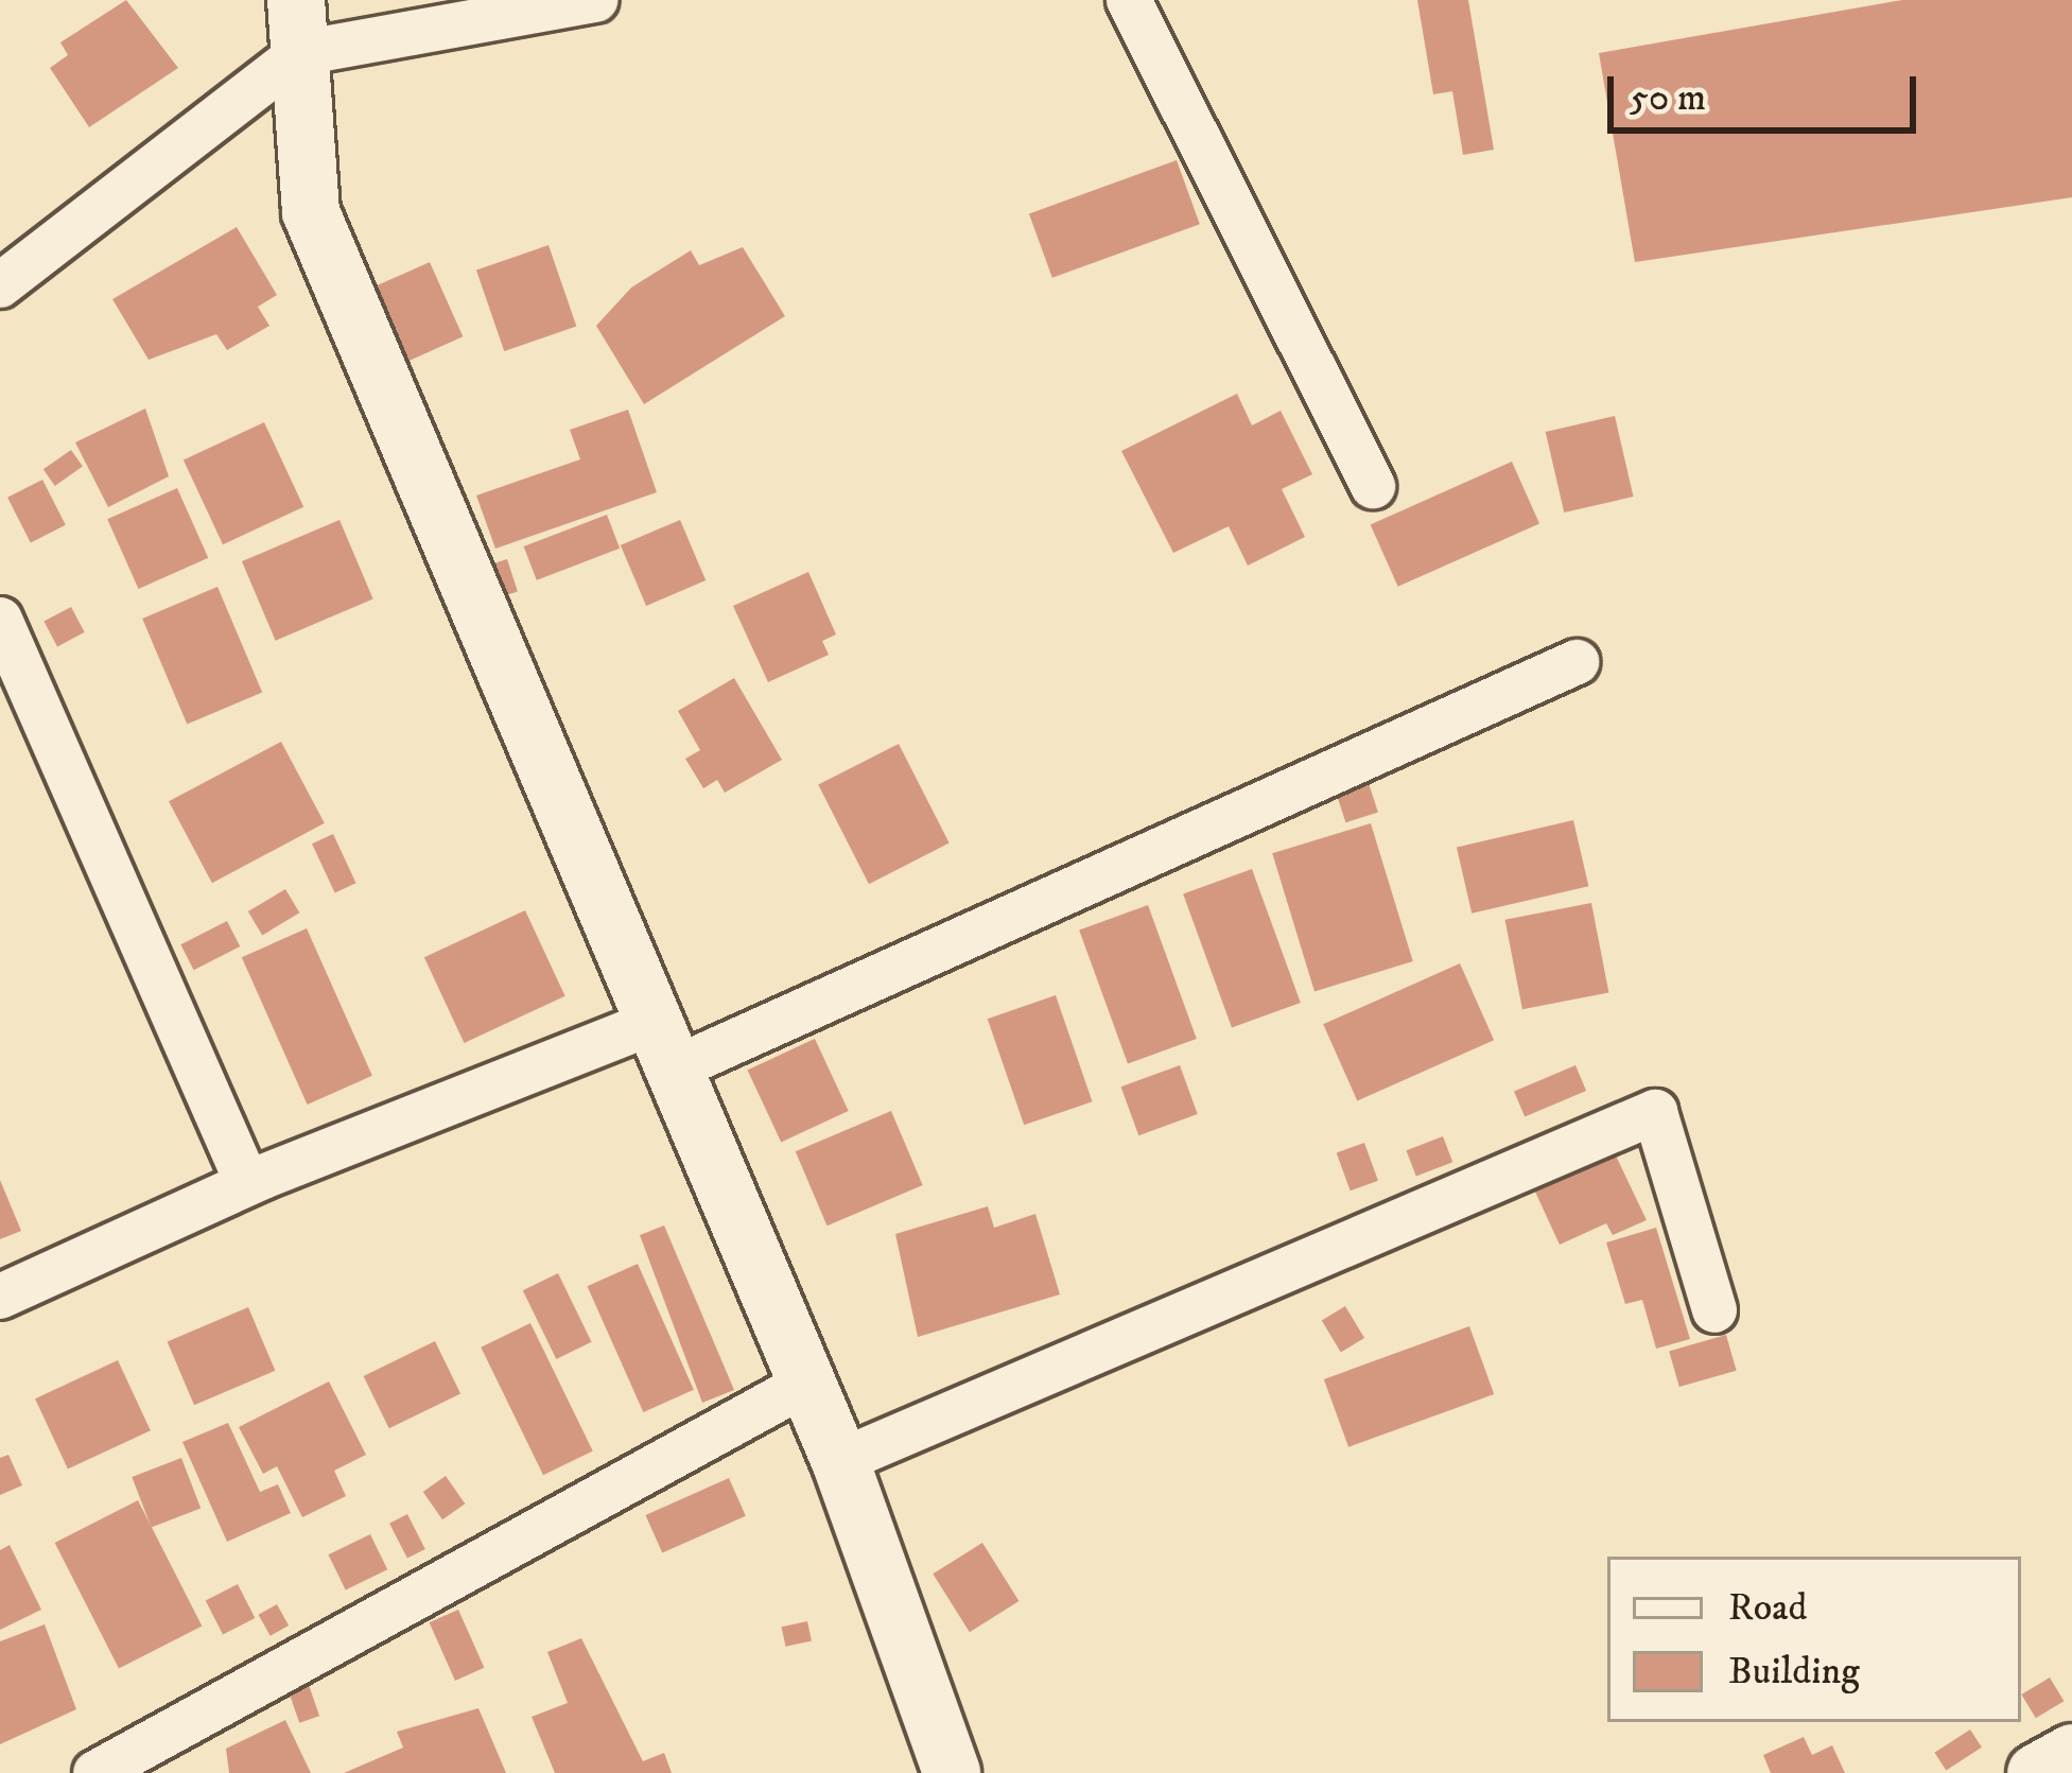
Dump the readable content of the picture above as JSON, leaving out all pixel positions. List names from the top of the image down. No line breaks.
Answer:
{"legend":["Road","Building"],"scale_bar":"50 m"}
